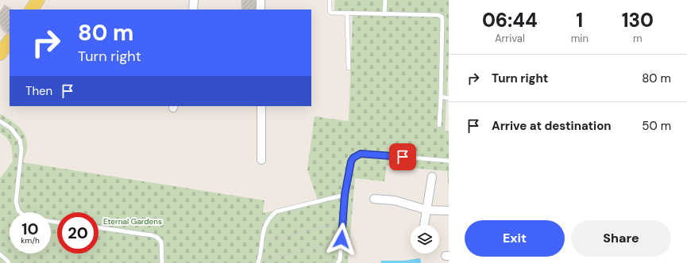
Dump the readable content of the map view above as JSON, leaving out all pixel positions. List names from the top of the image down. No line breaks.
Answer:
{"parks":["Eternal Gardens"],"page":{"eta":["06:44","Arrival","1","min","130","m"],"turn":["80 m","Turn right"],"list":[{"name":"Turn right","value":"80 m"},{"name":"Arrive at destination","value":"50 m"}],"then":"Then","speed":"10 km/h","limit":"20","buttons":["Exit","Share"]}}
